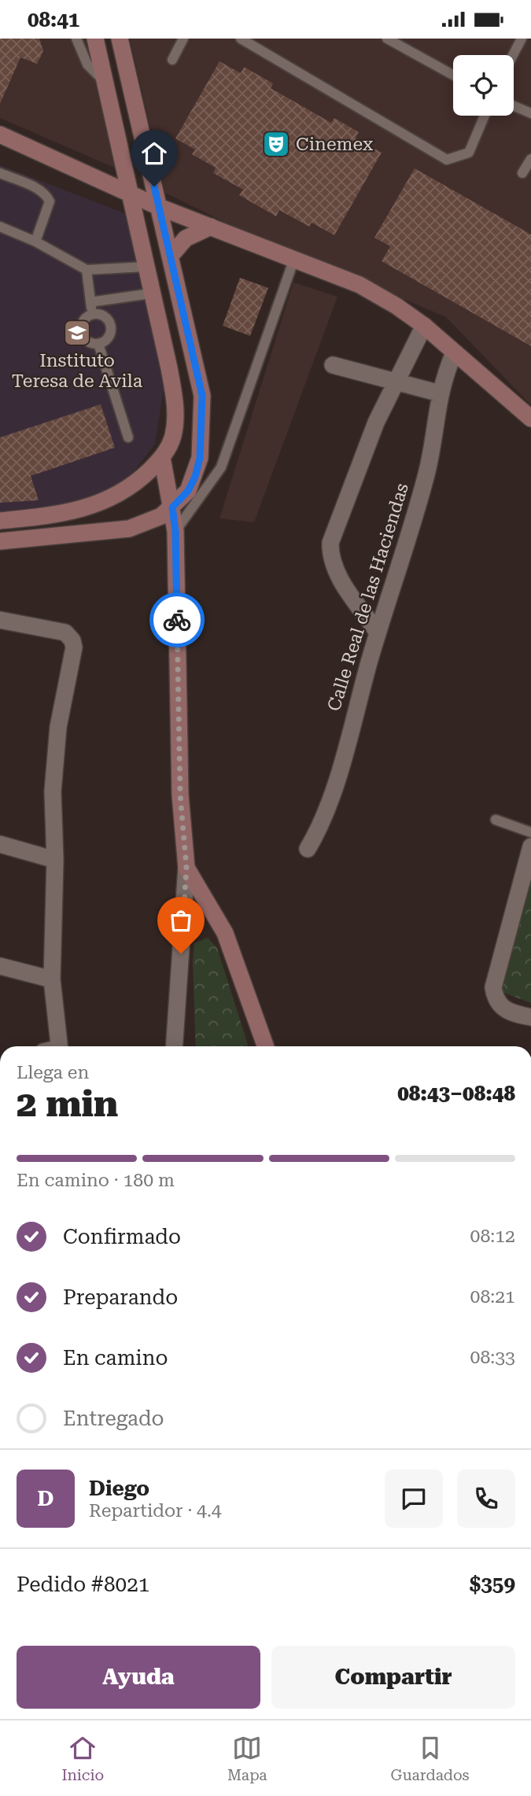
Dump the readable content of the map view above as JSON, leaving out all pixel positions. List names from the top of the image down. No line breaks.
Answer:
{"streets":{"street":["Calle Real de las Haciendas"]},"places":{"theatre":["Cinemex"],"school or university":["Instituto Teresa de Avila"]},"page":{"status":"08:41","heading":["2 min","Llega en","08:43–08:48"],"panel":["Diego","Repartidor · 4.4","Pedido #8021","$359"],"bar":"En camino · 180 m","list":[["Confirmado","08:12"],["Preparando","08:21"],["En camino","08:33"],"Entregado"],"round":"D","buttons":["Ayuda","Compartir"],"tabs":["Inicio","Mapa","Guardados"]}}
